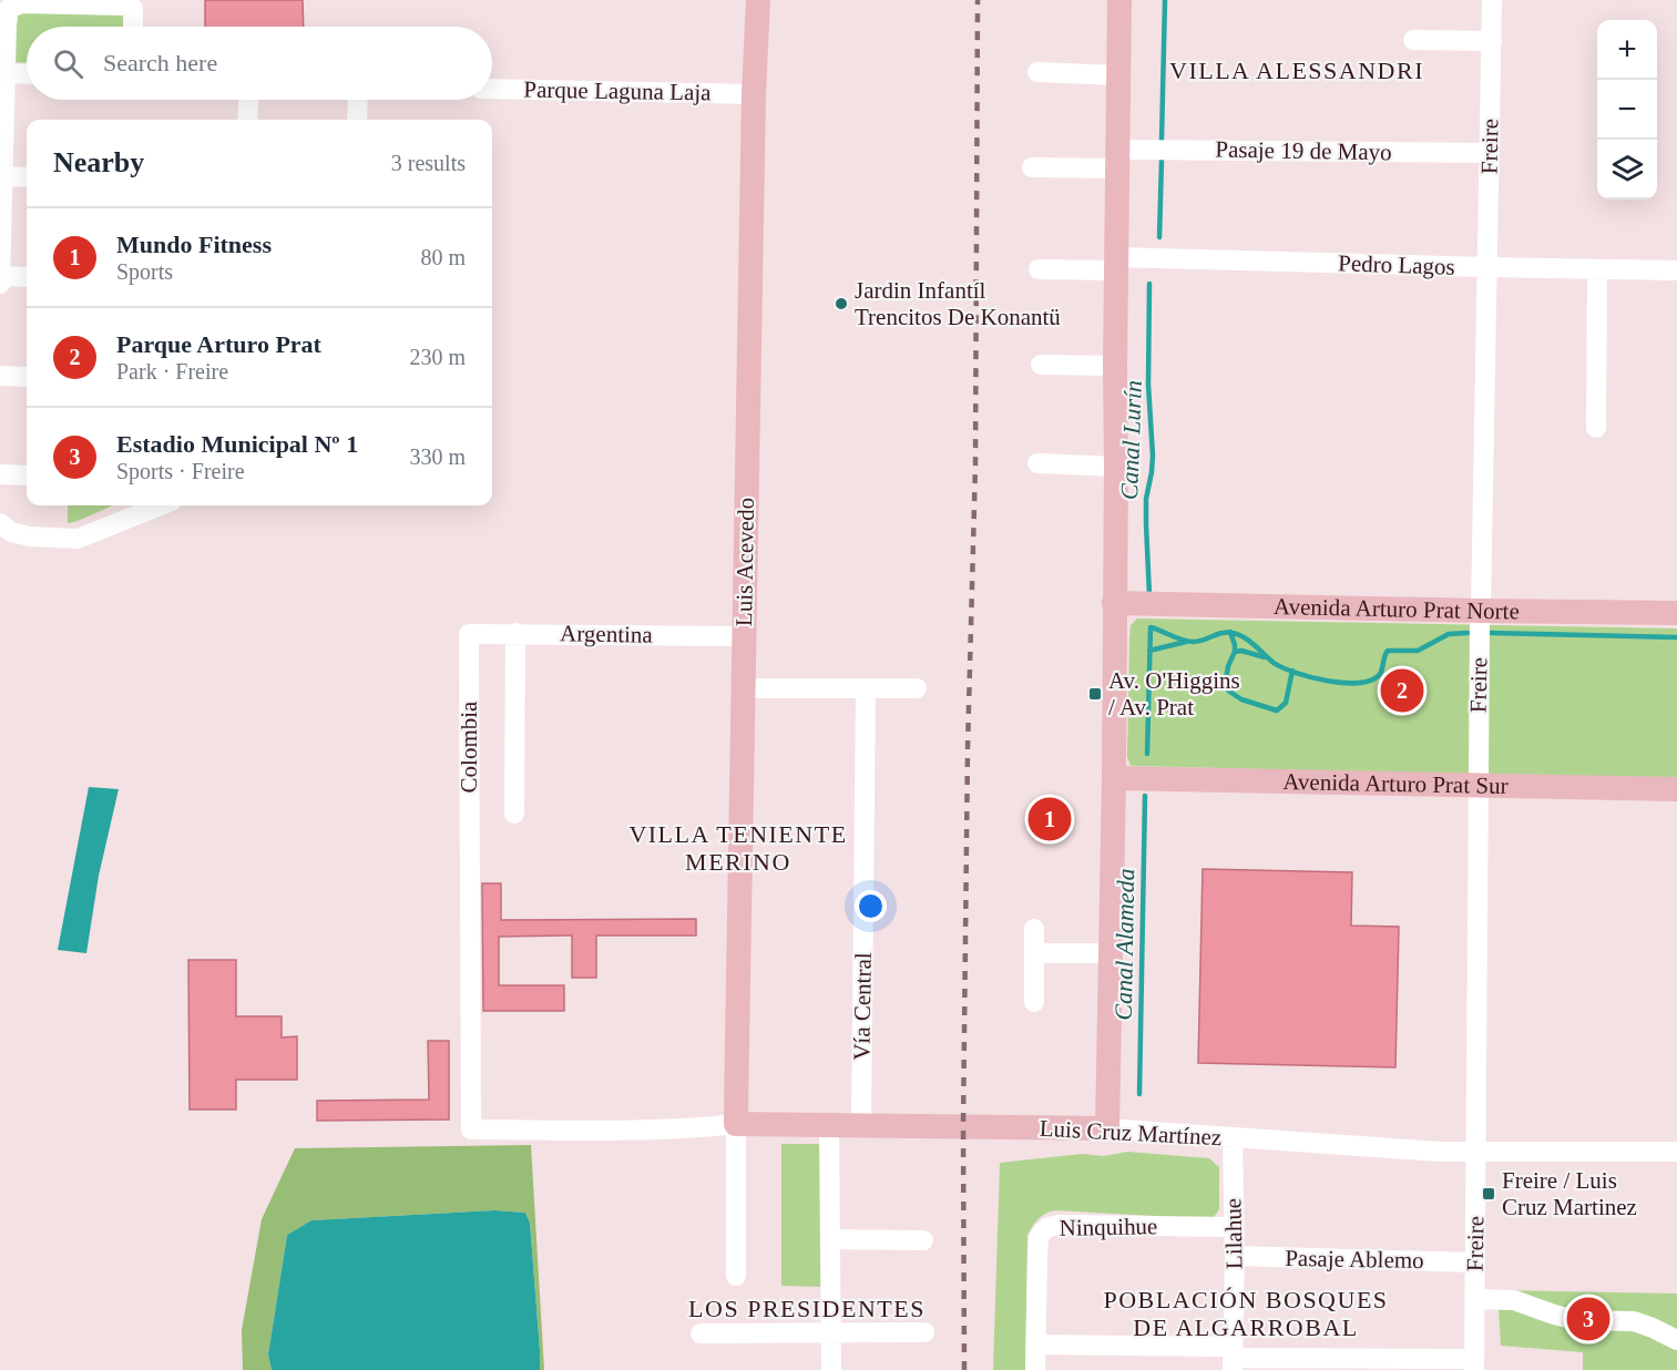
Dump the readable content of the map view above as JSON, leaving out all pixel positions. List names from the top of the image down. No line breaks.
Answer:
{"streets":{"main road":["Luis Acevedo","Avenida Arturo Prat Norte","Avenida Arturo Prat Sur","Luis Cruz Martínez"],"street":["Parque Laguna Laja","Freire","Pasaje 19 de Mayo","Pedro Lagos","Argentina","Colombia","Vía Central","Ninquihue","Lilahue","Pasaje Ablemo"]},"crossings":[["Parque Laguna Laja","Luis Acevedo"],["Freire","Pasaje 19 de Mayo"],["Freire","Pedro Lagos"],["Freire","Avenida Arturo Prat Norte"],["Freire","Avenida Arturo Prat Sur"],["Freire","Luis Cruz Martínez"],["Freire","Pasaje Ablemo"],["Luis Acevedo","Argentina"],["Luis Acevedo","Colombia"],["Luis Acevedo","Luis Cruz Martínez"],["Argentina","Colombia"],["Colombia","Luis Cruz Martínez"],["Vía Central","Luis Cruz Martínez"],["Luis Cruz Martínez","Lilahue"],["Ninquihue","Lilahue"],["Lilahue","Pasaje Ablemo"]],"districts":["VILLA ALESSANDRI","VILLA TENIENTE MERINO","POBLACIÓN BOSQUES DE ALGARROBAL","LOS PRESIDENTES"],"water":["Canal Lurín","Canal Alameda"],"places":{"other":["Jardin Infantíl Trencitos De Konantü"],"transit":["Av. O'Higgins / Av. Prat","Freire / Luis Cruz Martinez"]},"page":{"map_buttons":["+","−"],"search":"Search here","heading":["Nearby","3 results"],"list":[{"mark":"1","name":"Mundo Fitness","note":"Sports","value":"80 m"},{"mark":"2","name":"Parque Arturo Prat","note":"Park · Freire","value":"230 m"},{"mark":"3","name":"Estadio Municipal Nº 1","note":"Sports · Freire","value":"330 m"}],"pins":["2","1","3"]}}
